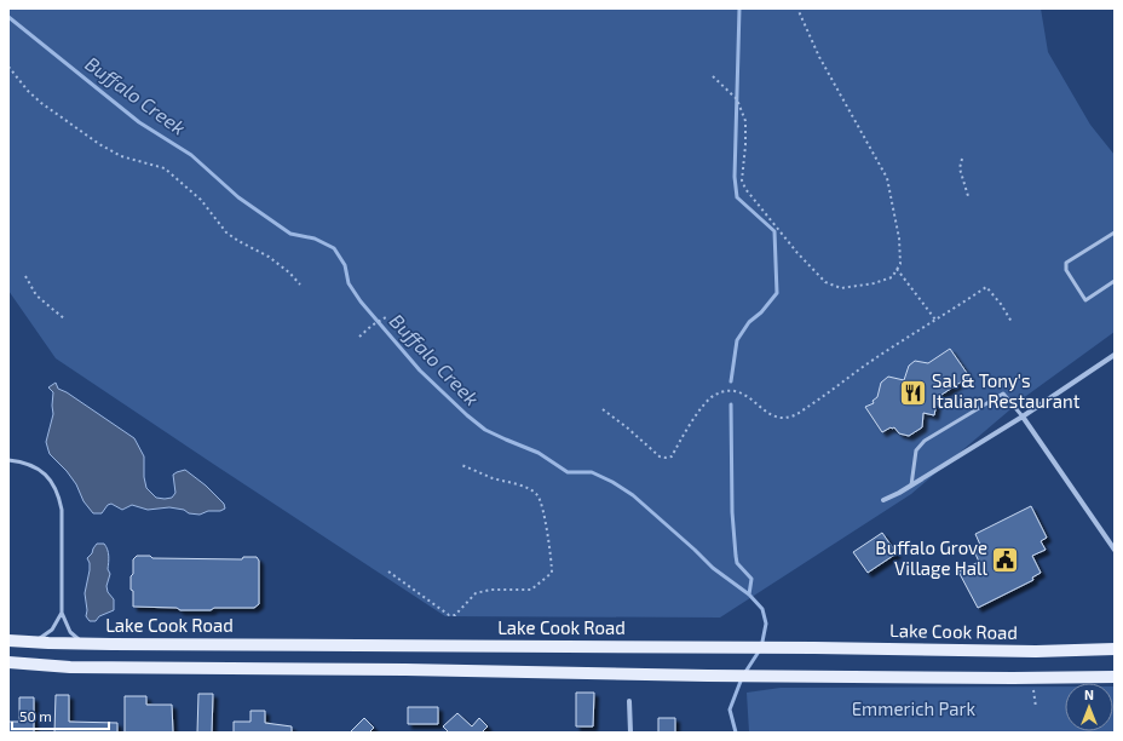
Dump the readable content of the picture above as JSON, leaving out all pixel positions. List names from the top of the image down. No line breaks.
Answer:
{"streets":{"main road":["Lake Cook Road"]},"water":["Buffalo Creek"],"parks":["Emmerich Park"],"places":{"restaurant":["Sal & Tony's Italian Restaurant"],"public building":["Buffalo Grove Village Hall"]},"scale_bar":"50 m","north":"top"}
